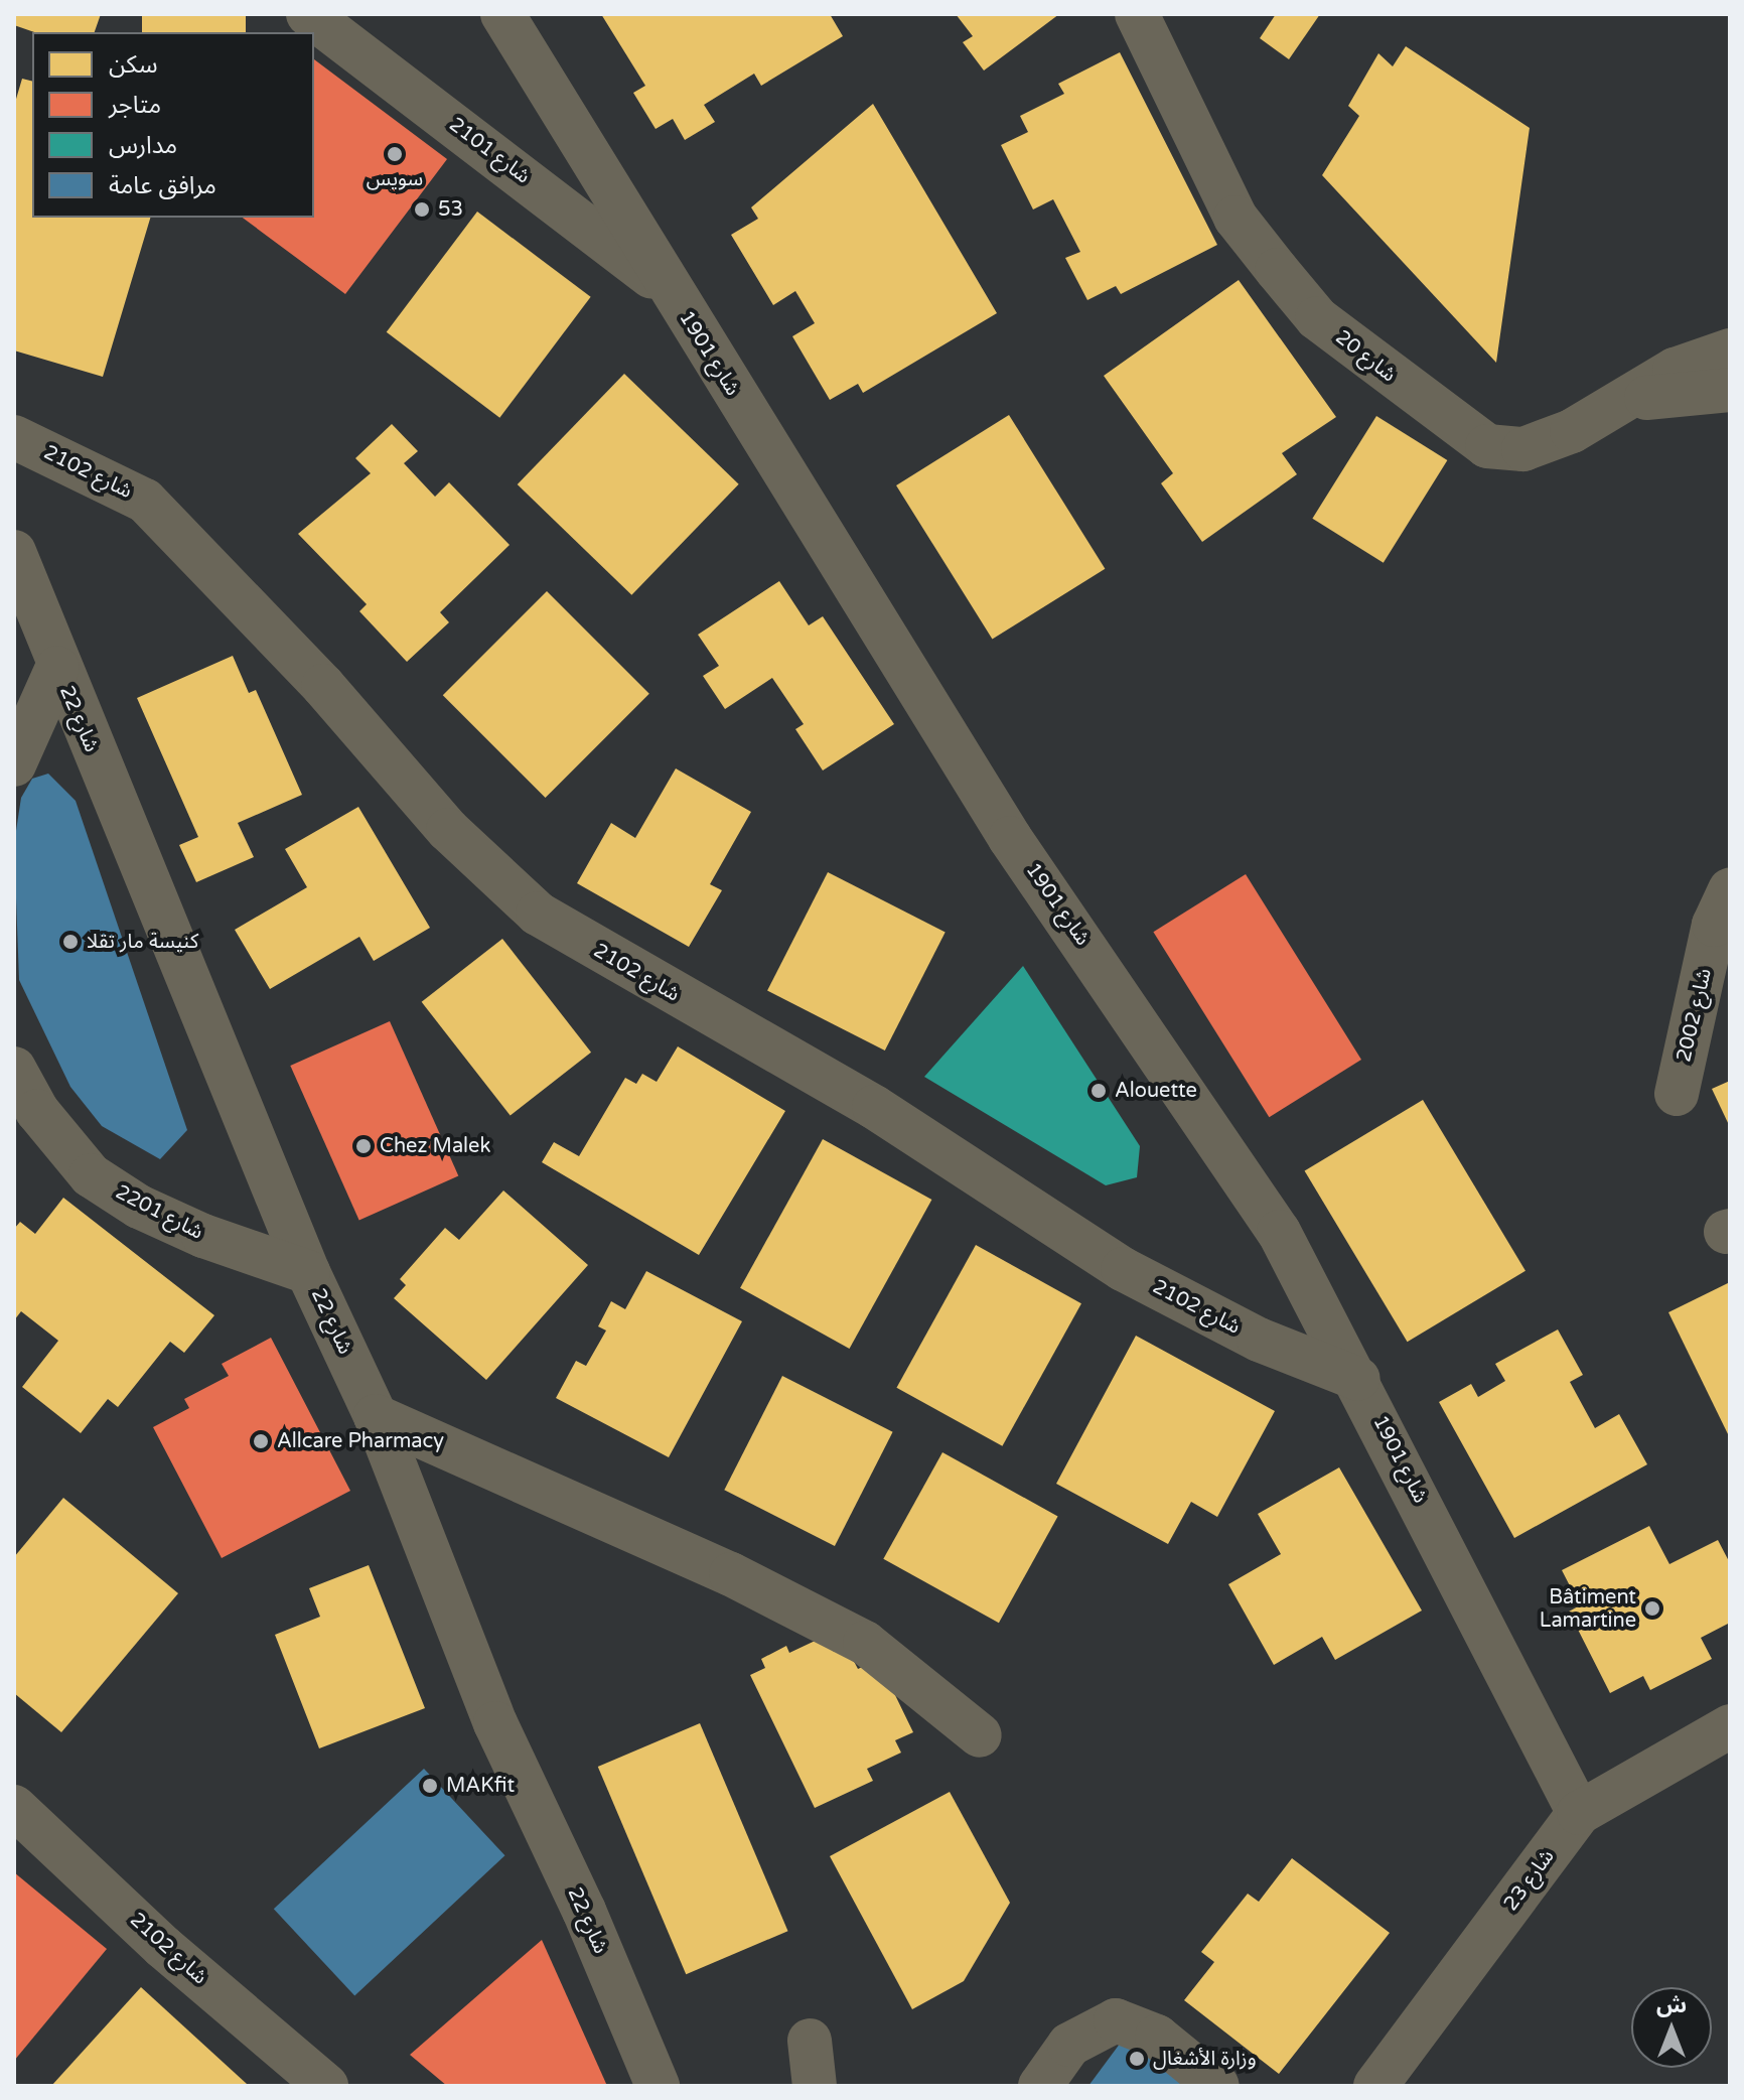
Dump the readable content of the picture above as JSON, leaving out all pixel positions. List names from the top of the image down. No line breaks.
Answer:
{"streets":{"street":["شارع 2101","شارع 1901","شارع 20","شارع 2102","شارع 22","شارع 2002","شارع 2201","شارع 23"]},"crossings":[["شارع 2101","شارع 1901"],["شارع 1901","شارع 2102"],["شارع 1901","شارع 23"],["شارع 22","شارع 2201"]],"places":["سويس","53","كنيسة مار تقلا","Alouette","Chez Malek","Allcare Pharmacy","Bâtiment Lamartine","MAKfit","وزارة الأشغال"],"legend":["سكن","متاجر","مدارس","مرافق عامة"],"north":"top"}
